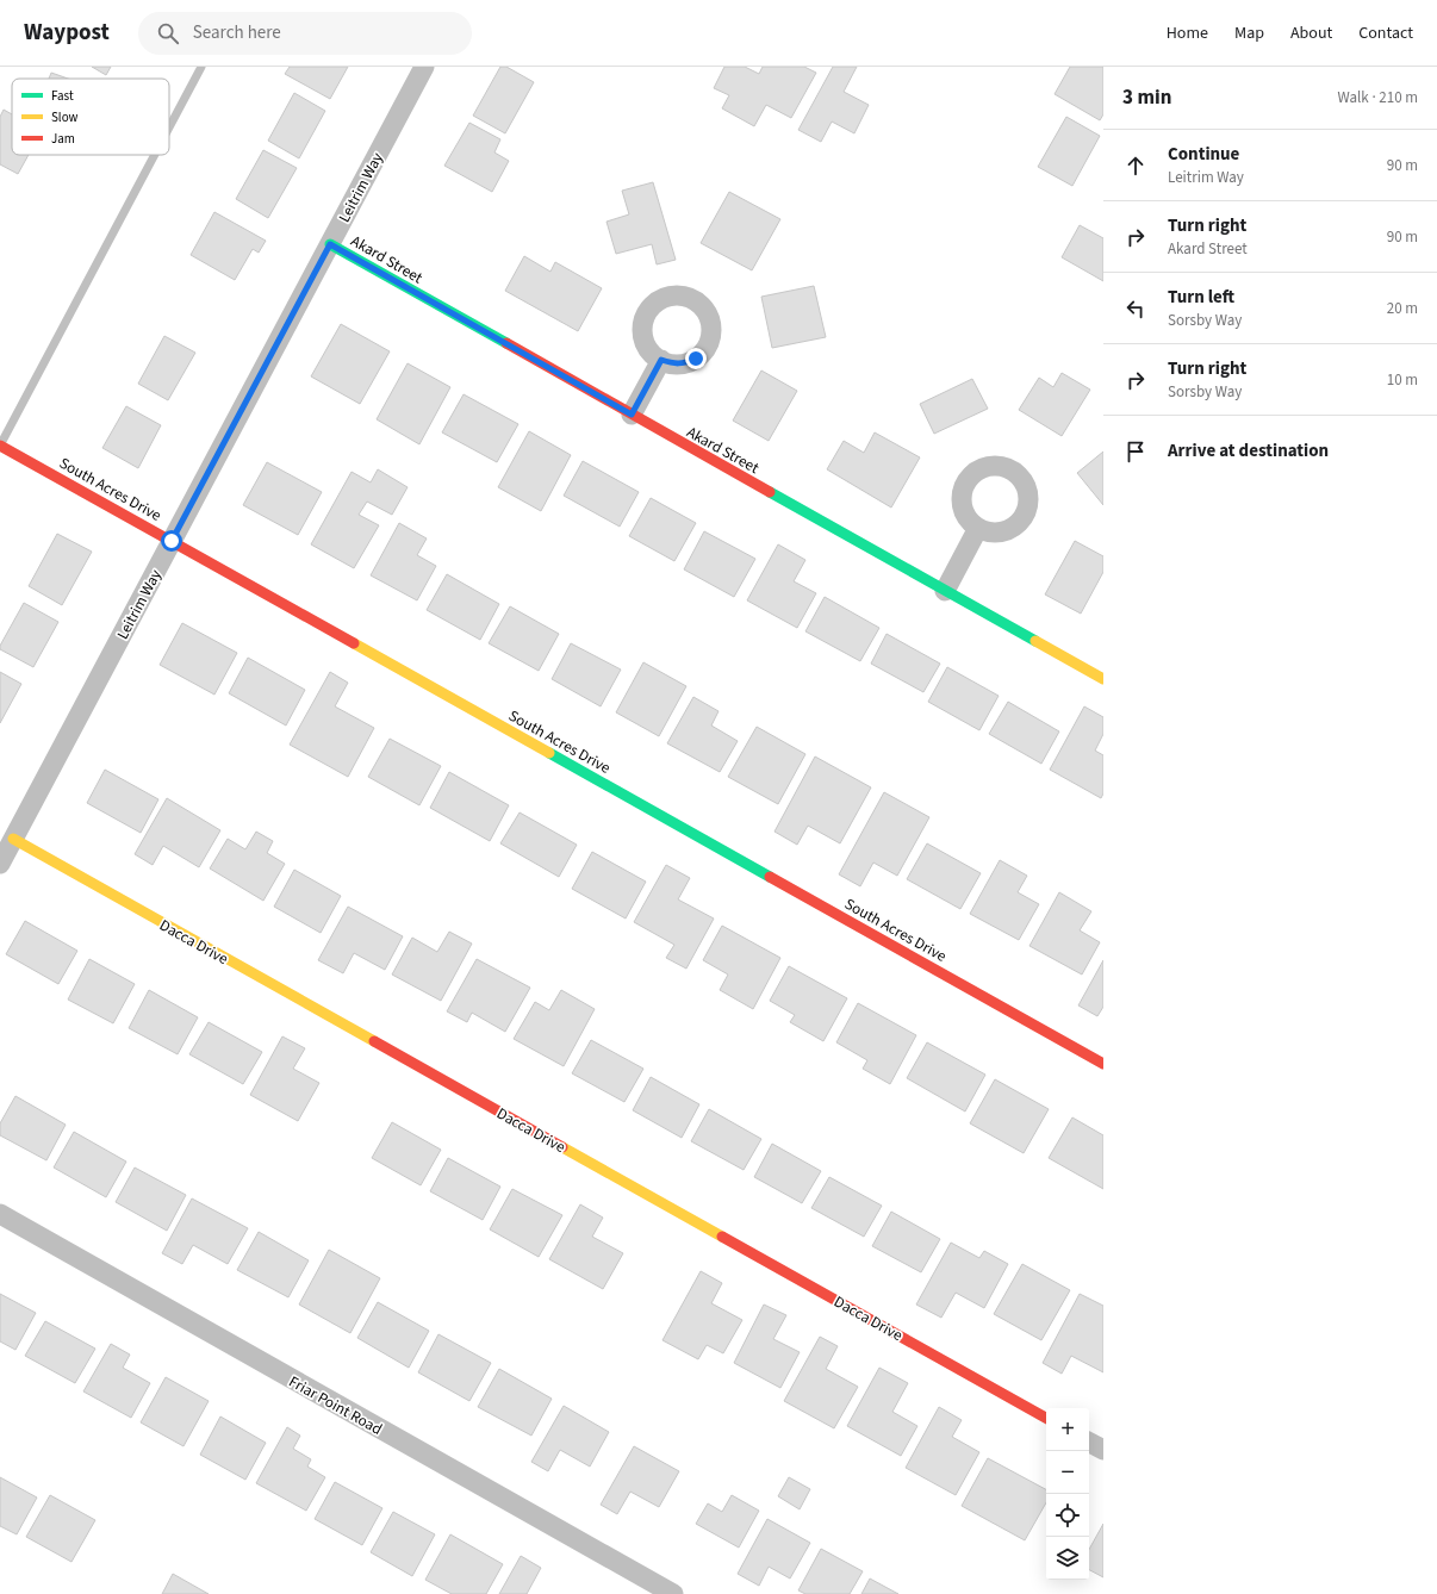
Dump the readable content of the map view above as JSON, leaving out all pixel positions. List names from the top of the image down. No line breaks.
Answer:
{"streets":{"street":["Leitrim Way","Akard Street","South Acres Drive","Dacca Drive","Friar Point Road"]},"crossings":[["Leitrim Way","Akard Street"],["Leitrim Way","South Acres Drive"],["Leitrim Way","Dacca Drive"]],"legend":["Fast","Slow","Jam"],"page":{"header":"Waypost","search":"Search here","nav":["Home","Map","About","Contact"],"heading":["3 min","Walk · 210 m"],"list":[["Continue","Leitrim Way","90 m"],["Turn right","Akard Street","90 m"],["Turn left","Sorsby Way","20 m"],["Turn right","Sorsby Way","10 m"],"Arrive at destination"],"map_buttons":["+","−"]}}
